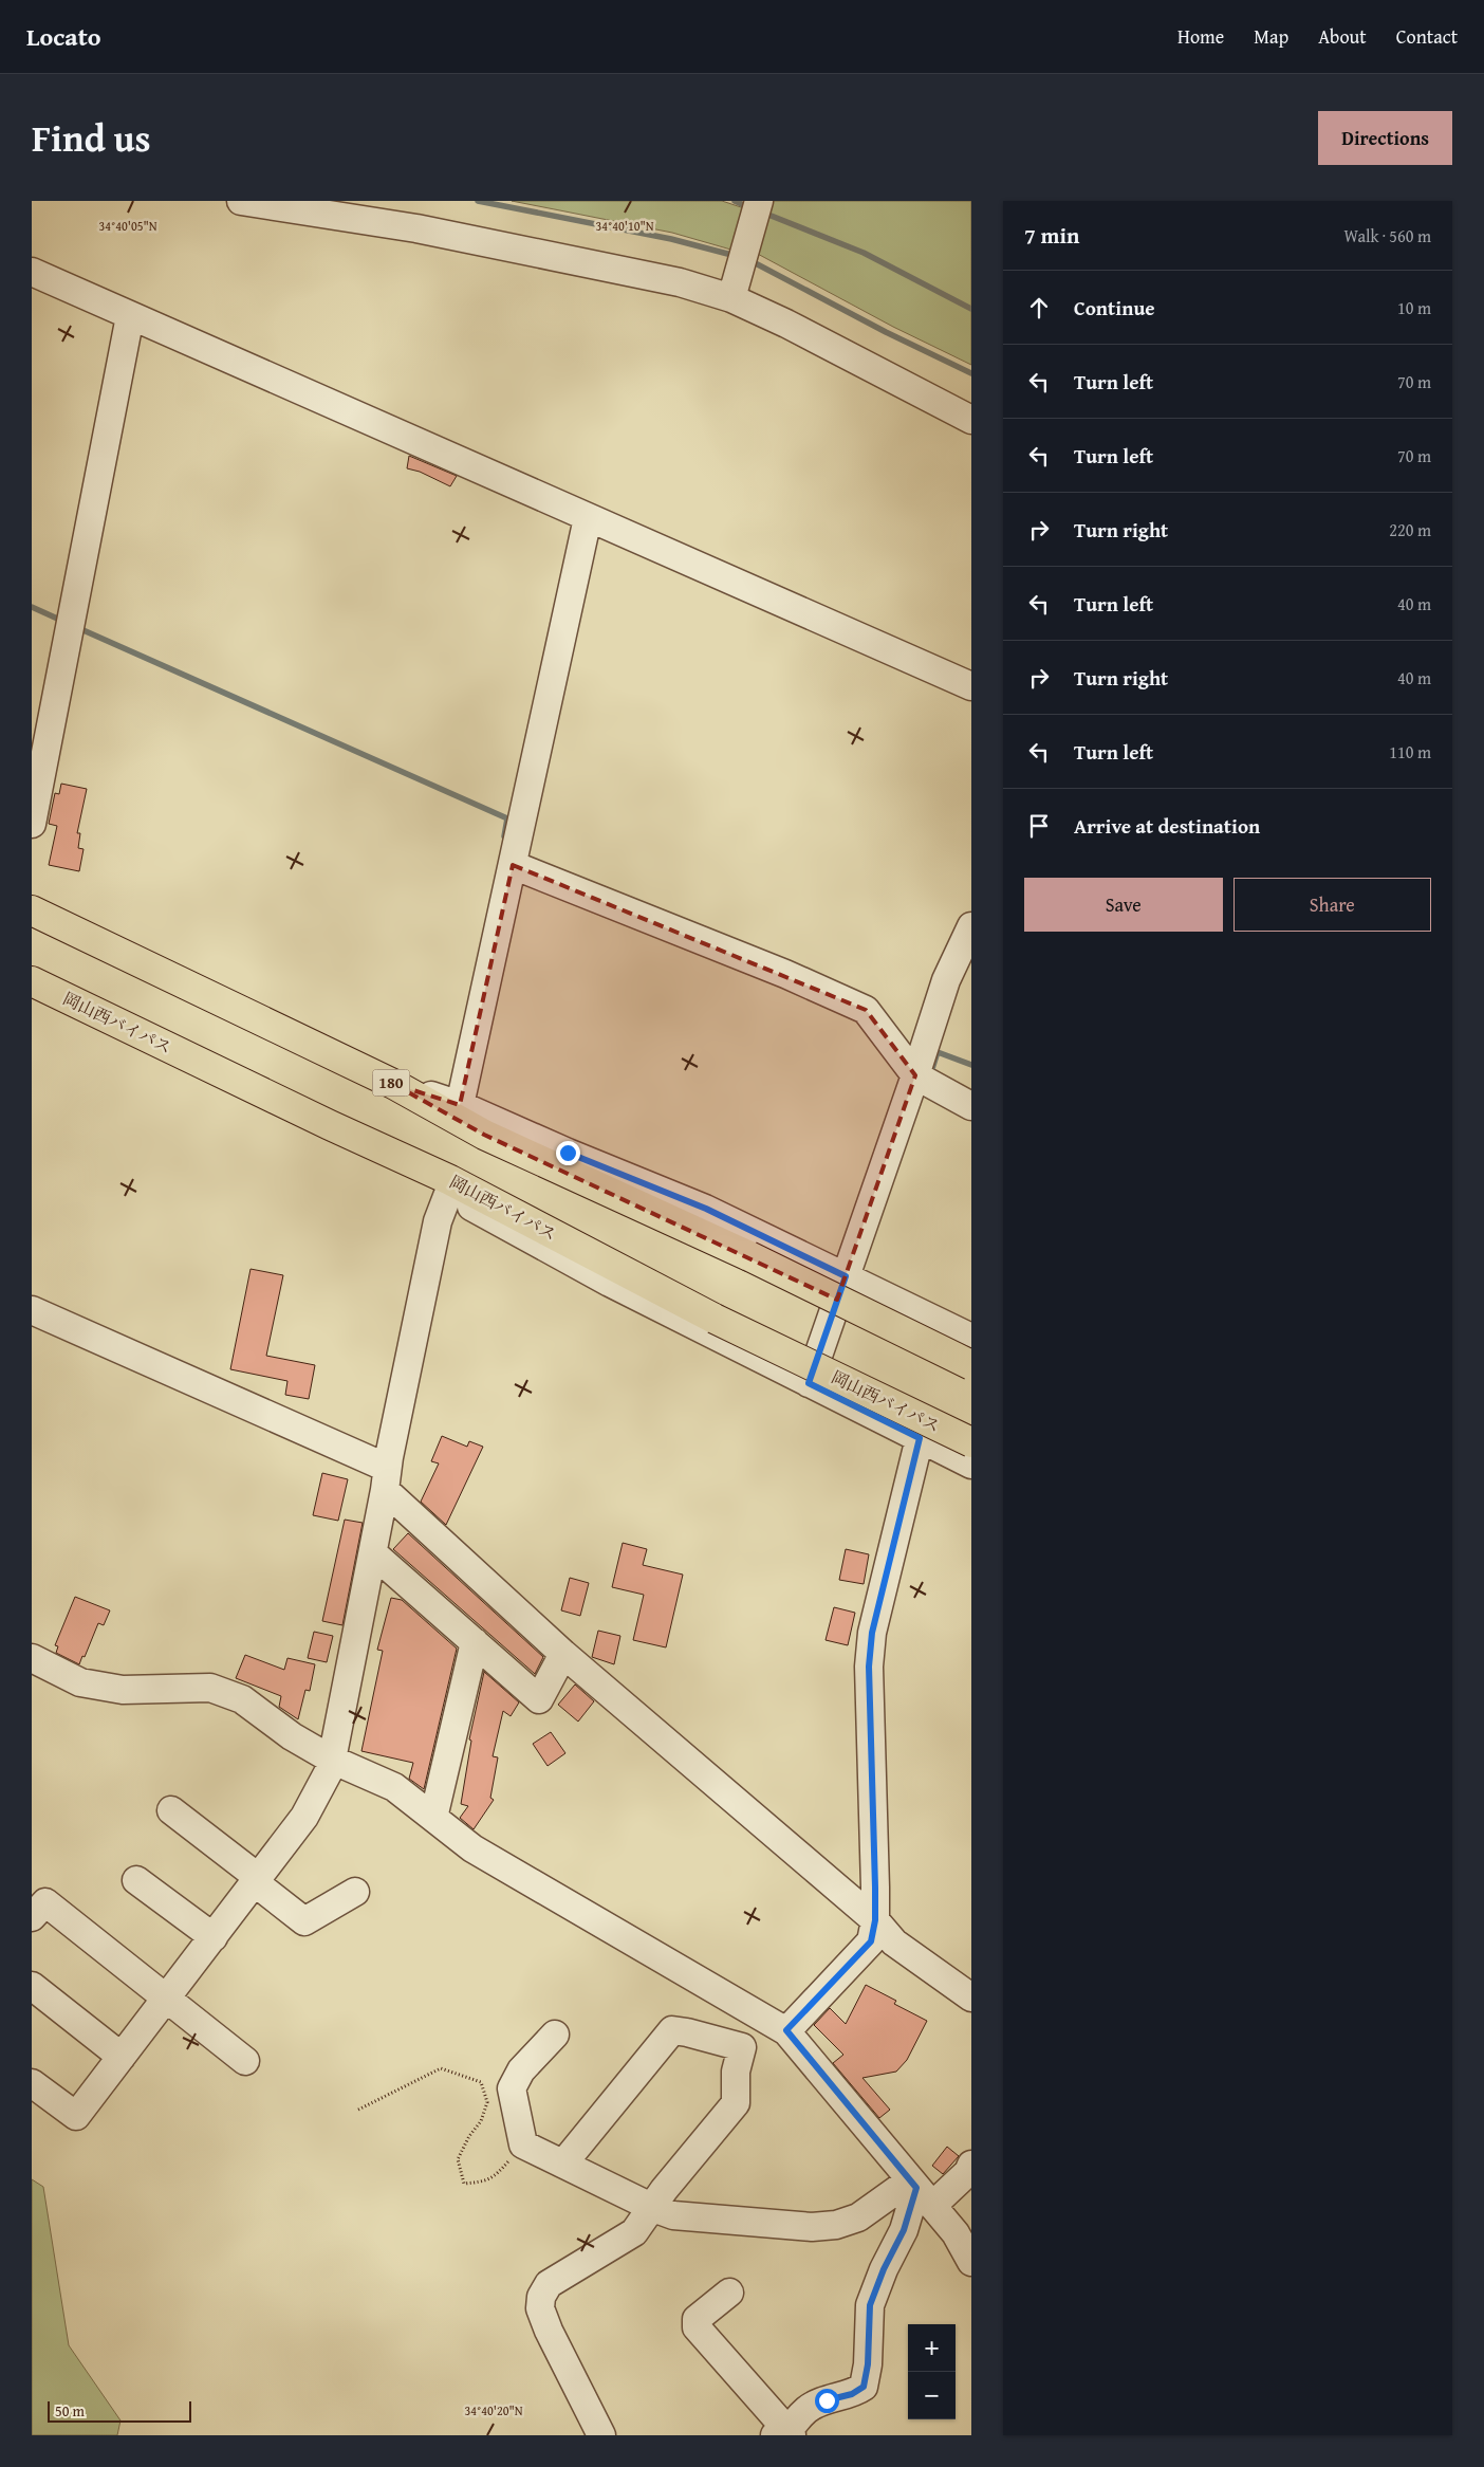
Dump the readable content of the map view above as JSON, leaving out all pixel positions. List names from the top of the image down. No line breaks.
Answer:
{"streets":{"highway":["岡山西バイパス","180"]},"scale_bar":"50 m","page":{"header":"Locato","nav":["Home","Map","About","Contact"],"title":"Find us","buttons":["Directions",["Save","Share"]],"heading":["7 min","Walk · 560 m"],"list":[["Continue","10 m"],["Turn left","70 m"],["Turn left","70 m"],["Turn right","220 m"],["Turn left","40 m"],["Turn right","40 m"],["Turn left","110 m"],"Arrive at destination"],"map_buttons":["+","−"],"scale":"50 m"},"coordinates":["34°40'05\"N","34°40'10\"N","34°40'20\"N"]}
